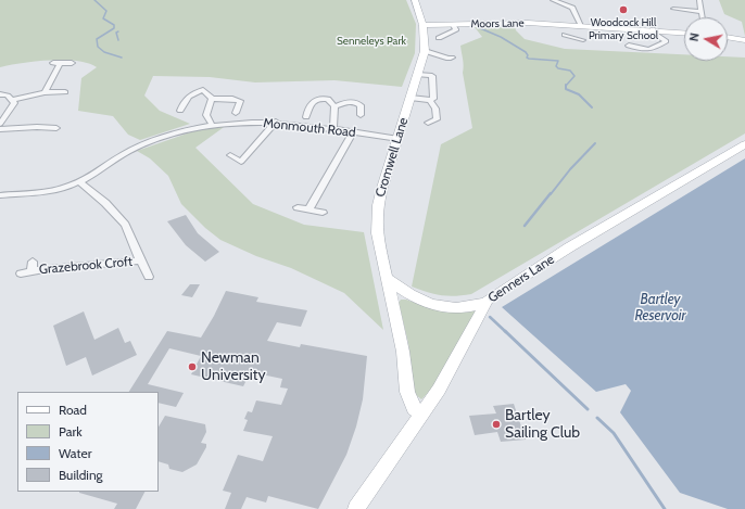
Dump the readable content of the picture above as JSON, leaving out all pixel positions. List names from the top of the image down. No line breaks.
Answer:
{"streets":{"street":["Moors Lane","Monmouth Road","Cromwell Lane","Grazebrook Croft","Genners Lane"]},"crossings":[["Moors Lane","Cromwell Lane"],["Monmouth Road","Cromwell Lane"],["Monmouth Road","Grazebrook Croft"],["Cromwell Lane","Genners Lane"]],"water":["Bartley Reservoir"],"parks":["Senneleys Park"],"places":["Woodcock Hill Primary School","Newman University","Bartley Sailing Club"],"legend":["Road","Park","Water","Building"],"north":"left"}
